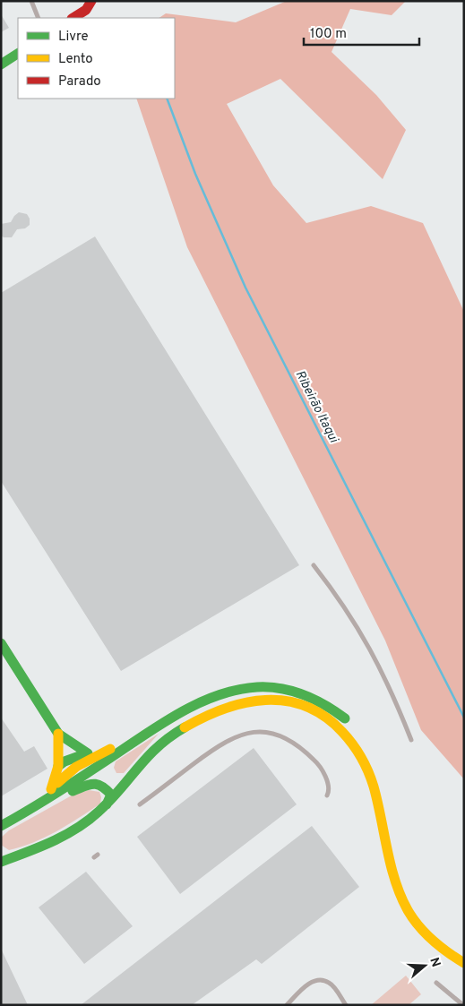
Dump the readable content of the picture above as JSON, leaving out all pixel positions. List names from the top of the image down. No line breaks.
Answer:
{"water":["Ribeirão Itaqui"],"legend":["Livre","Lento","Parado"],"scale_bar":"100 m","north":"right"}
